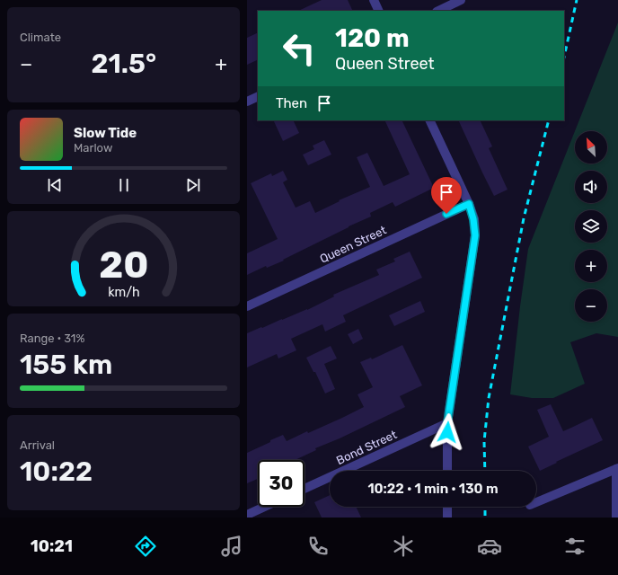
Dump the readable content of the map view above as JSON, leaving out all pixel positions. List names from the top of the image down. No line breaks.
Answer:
{"streets":{"street":["Queen Street","Bond Street"]},"north":"top left","page":{"tile":["Climate",["Range · 31%","155 km"],["Arrival","10:22"]],"turn":["120 m","Queen Street"],"heat":["−","21.5°","+"],"then":"Then","song":["Slow Tide","Marlow"],"map_buttons":["+","−"],"limit":"30","trip":"10:22 · 1 min · 130 m","tabs":"10:21","gauge":["20","km/h"]}}
